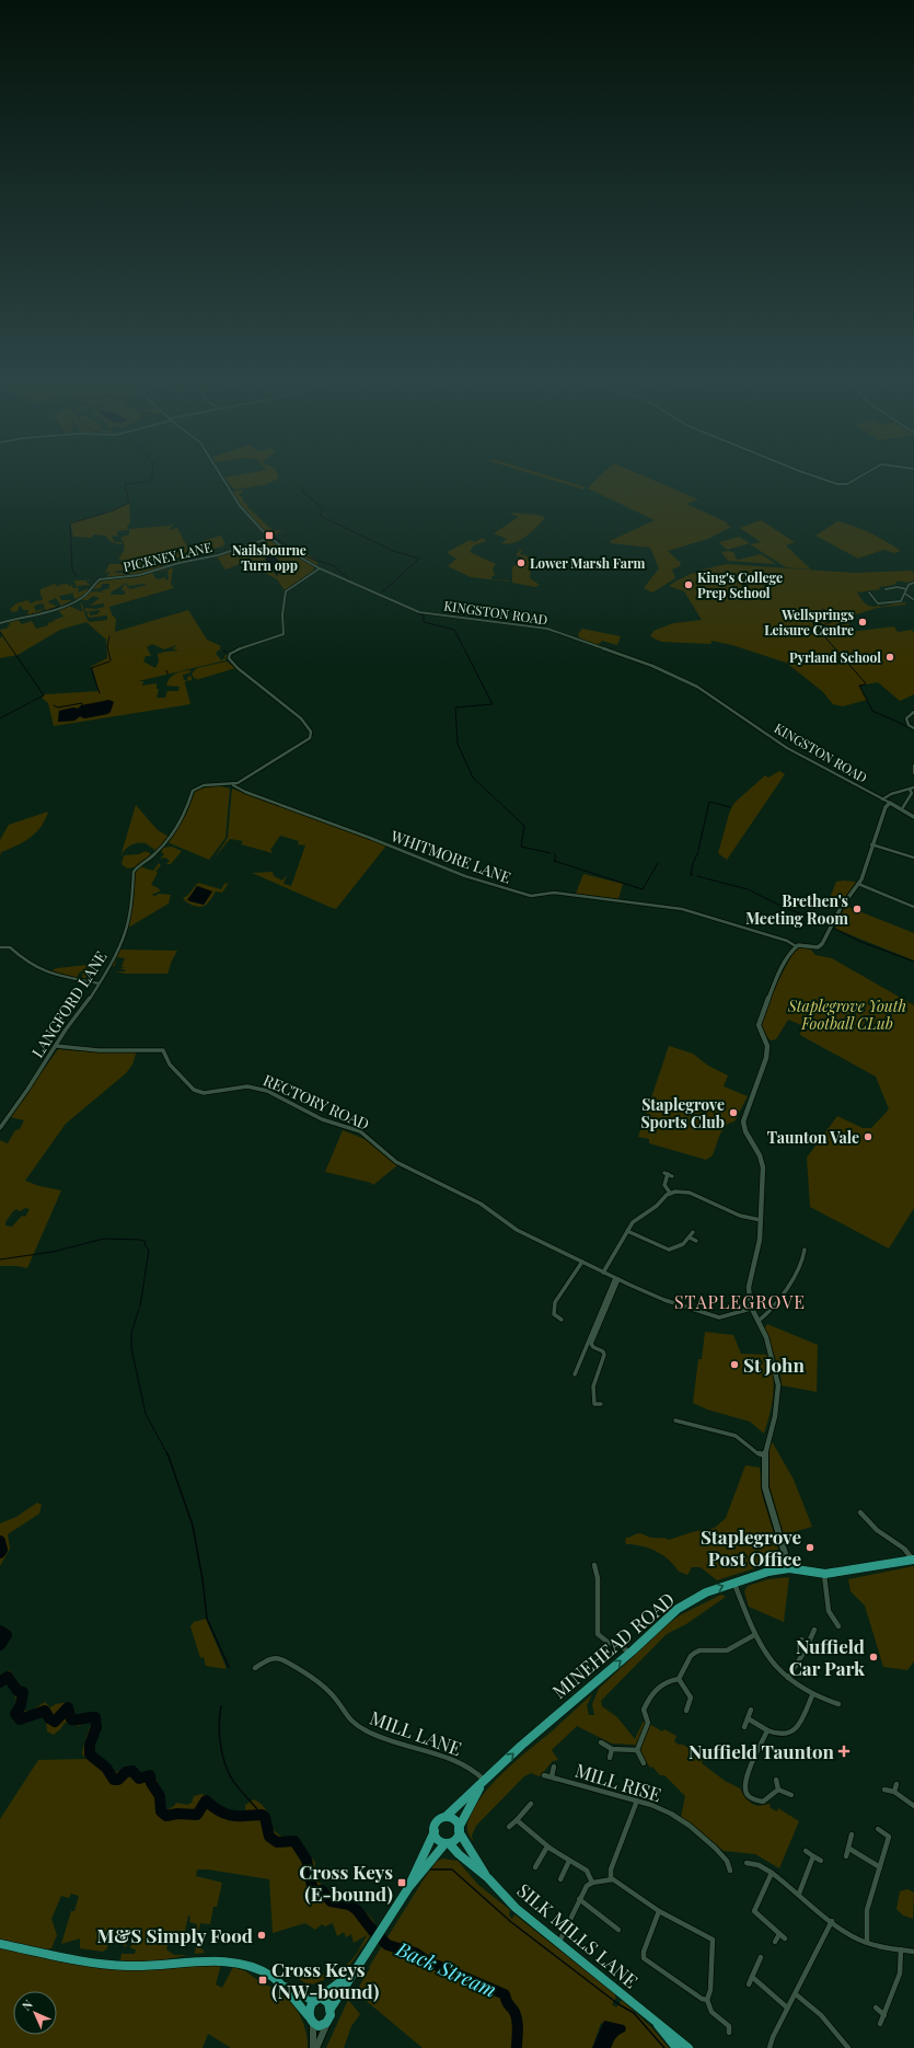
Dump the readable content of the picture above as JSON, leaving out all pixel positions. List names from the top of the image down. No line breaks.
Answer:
{"streets":{"main road":["MINEHEAD ROAD","SILK MILLS LANE"],"street":["PICKNEY LANE","KINGSTON ROAD","WHITMORE LANE","LANGFORD LANE","RECTORY ROAD","MILL LANE","MILL RISE"]},"crossings":[["PICKNEY LANE","KINGSTON ROAD"],["WHITMORE LANE","LANGFORD LANE"],["LANGFORD LANE","RECTORY ROAD"],["MINEHEAD ROAD","MILL LANE"],["MINEHEAD ROAD","SILK MILLS LANE"]],"one_way":["MINEHEAD ROAD"],"districts":["STAPLEGROVE"],"water":["Back Stream"],"parks":["Staplegrove Youth Football CLub"],"places":{"transit":["Nailsbourne Turn opp","Cross Keys (E-bound)","Cross Keys (NW-bound)"],"other":["Lower Marsh Farm","King's College Prep School","Wellsprings Leisure Centre","Pyrland School","Brethen's Meeting Room","Staplegrove Sports Club","Taunton Vale","St John","Staplegrove Post Office","Nuffield Car Park","M&S Simply Food"],"health":["Nuffield Taunton"]},"north":"top left"}
